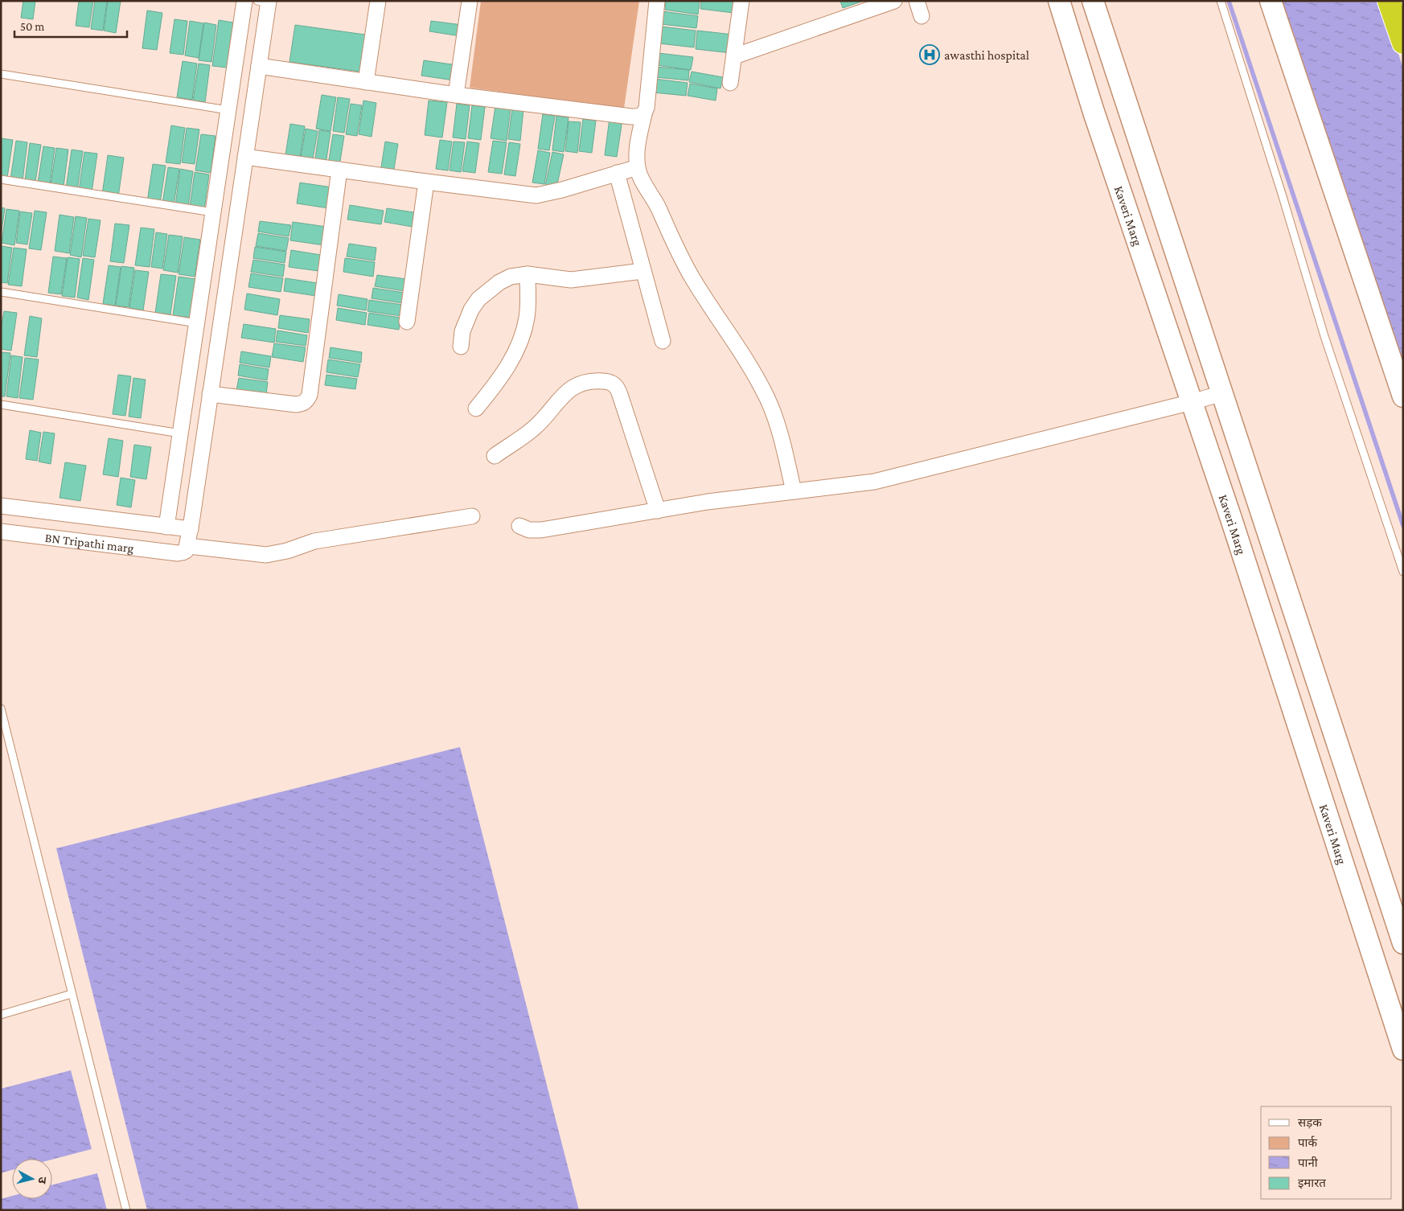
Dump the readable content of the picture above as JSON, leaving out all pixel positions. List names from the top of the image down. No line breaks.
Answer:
{"streets":{"street":["Kaveri Marg","BN Tripathi marg"]},"places":{"hospital":["awasthi hospital"]},"legend":["सड़क","पार्क","पानी","इमारत"],"scale_bar":"50 m","north":"right"}
